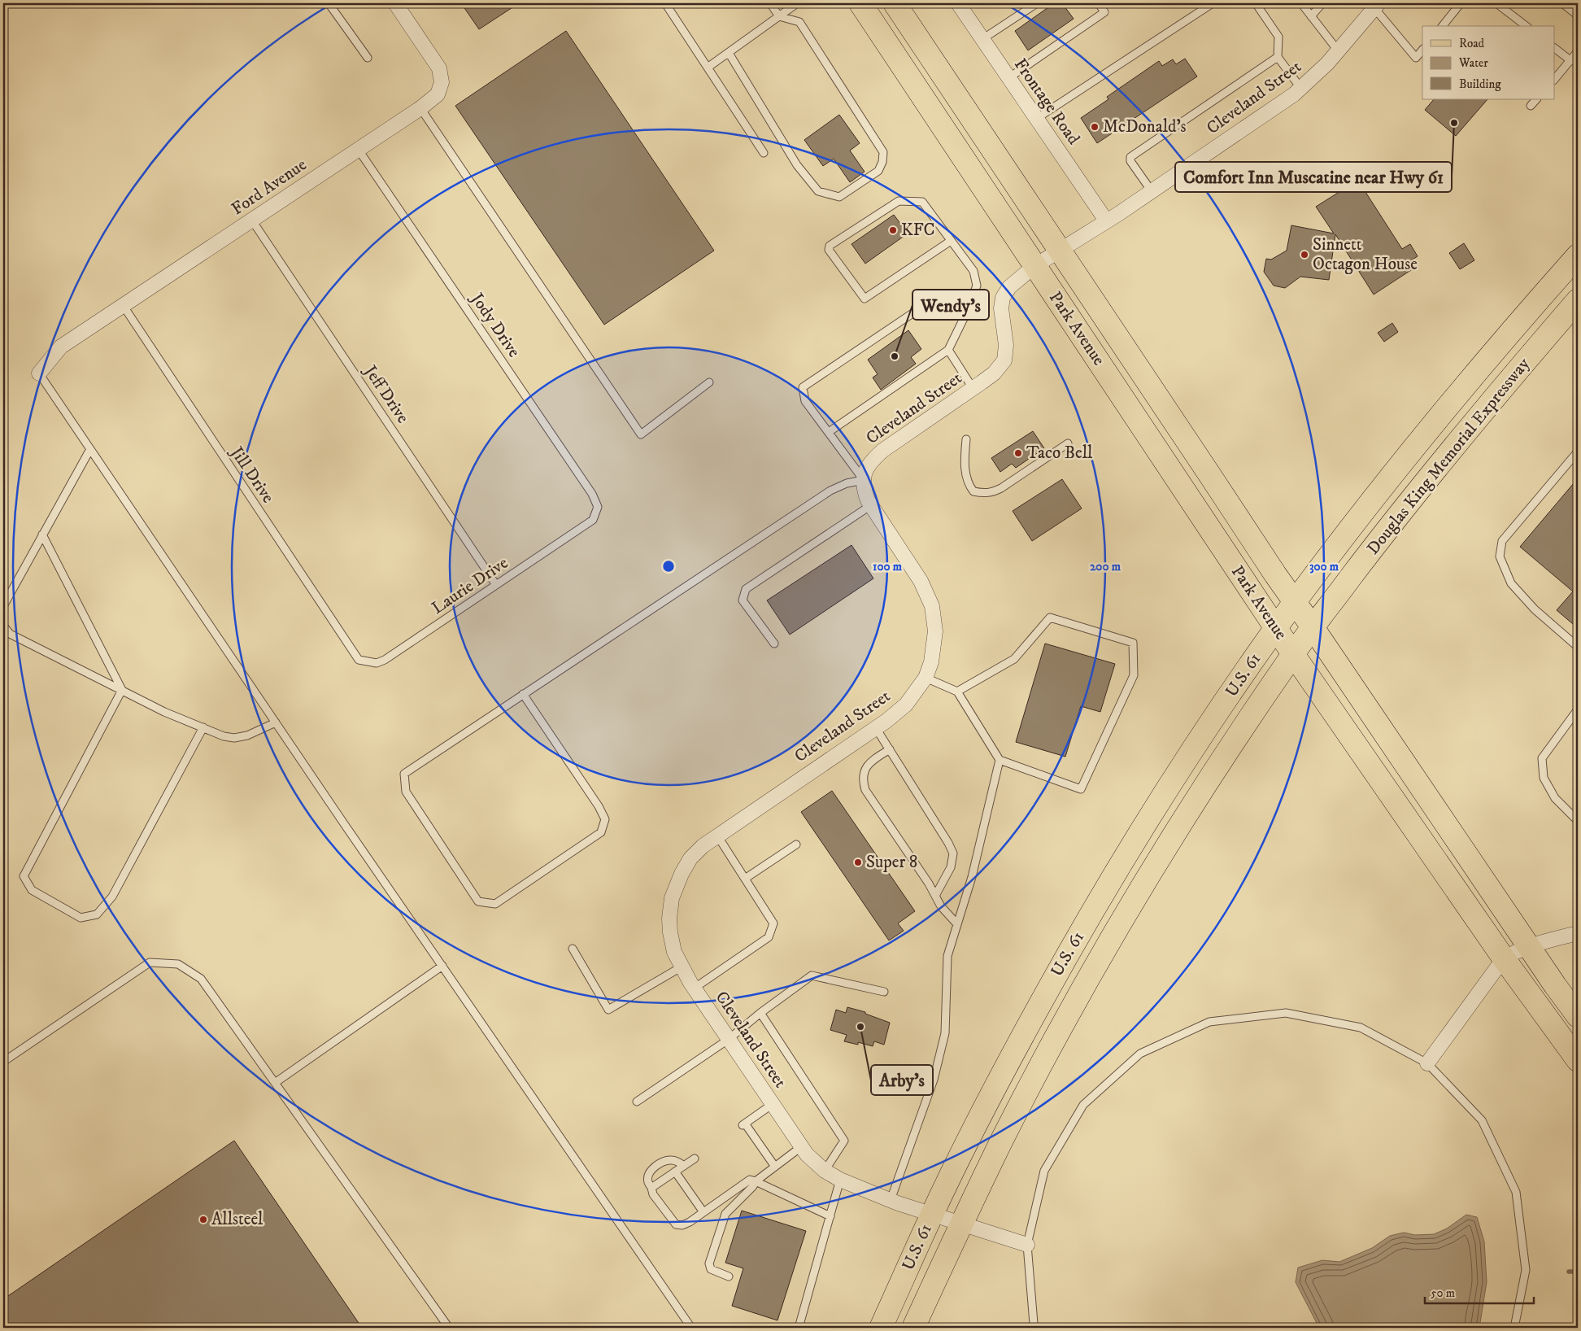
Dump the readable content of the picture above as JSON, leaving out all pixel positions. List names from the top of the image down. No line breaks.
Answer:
{"streets":{"main road":["Park Avenue","Douglas King Memorial Expressway","U.S. 61"],"street":["Cleveland Street","Frontage Road","Ford Avenue"],"lane":["Jody Drive","Jeff Drive","Jill Drive","Laurie Drive"]},"crossings":[["Cleveland Street","Frontage Road"],["Cleveland Street","Park Avenue"],["Cleveland Street","U.S. 61"],["Ford Avenue","Jody Drive"],["Ford Avenue","Jeff Drive"],["Ford Avenue","Jill Drive"],["Jody Drive","Laurie Drive"],["Park Avenue","Douglas King Memorial Expressway"],["Park Avenue","U.S. 61"],["Jeff Drive","Laurie Drive"],["Douglas King Memorial Expressway","U.S. 61"],["Jill Drive","Laurie Drive"]],"places":["Comfort Inn Muscatine near Hwy 61","McDonald's","KFC","Sinnett Octagon House","Wendy's","Taco Bell","Super 8","Arby's","Allsteel"],"legend":["Road","Water","Building"],"scale_bar":"50 m","rings":["100 m","200 m","300 m"]}
